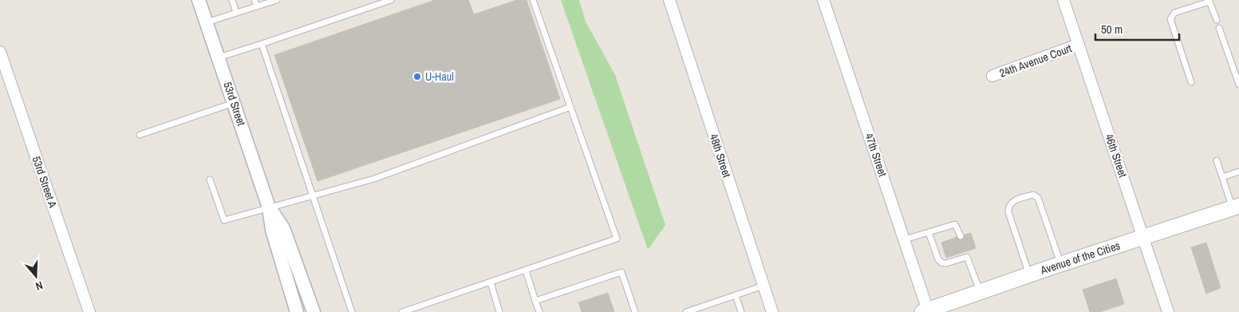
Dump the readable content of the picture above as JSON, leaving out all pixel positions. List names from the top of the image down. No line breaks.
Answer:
{"streets":{"main road":["Avenue of the Cities"],"street":["24th Avenue Court","53rd Street","47th Street","48th Street","46th Street","53rd Street A"]},"crossings":[["24th Avenue Court","46th Street"],["47th Street","Avenue of the Cities"],["46th Street","Avenue of the Cities"]],"places":["U-Haul"],"scale_bar":"50 m","north":"bottom"}
